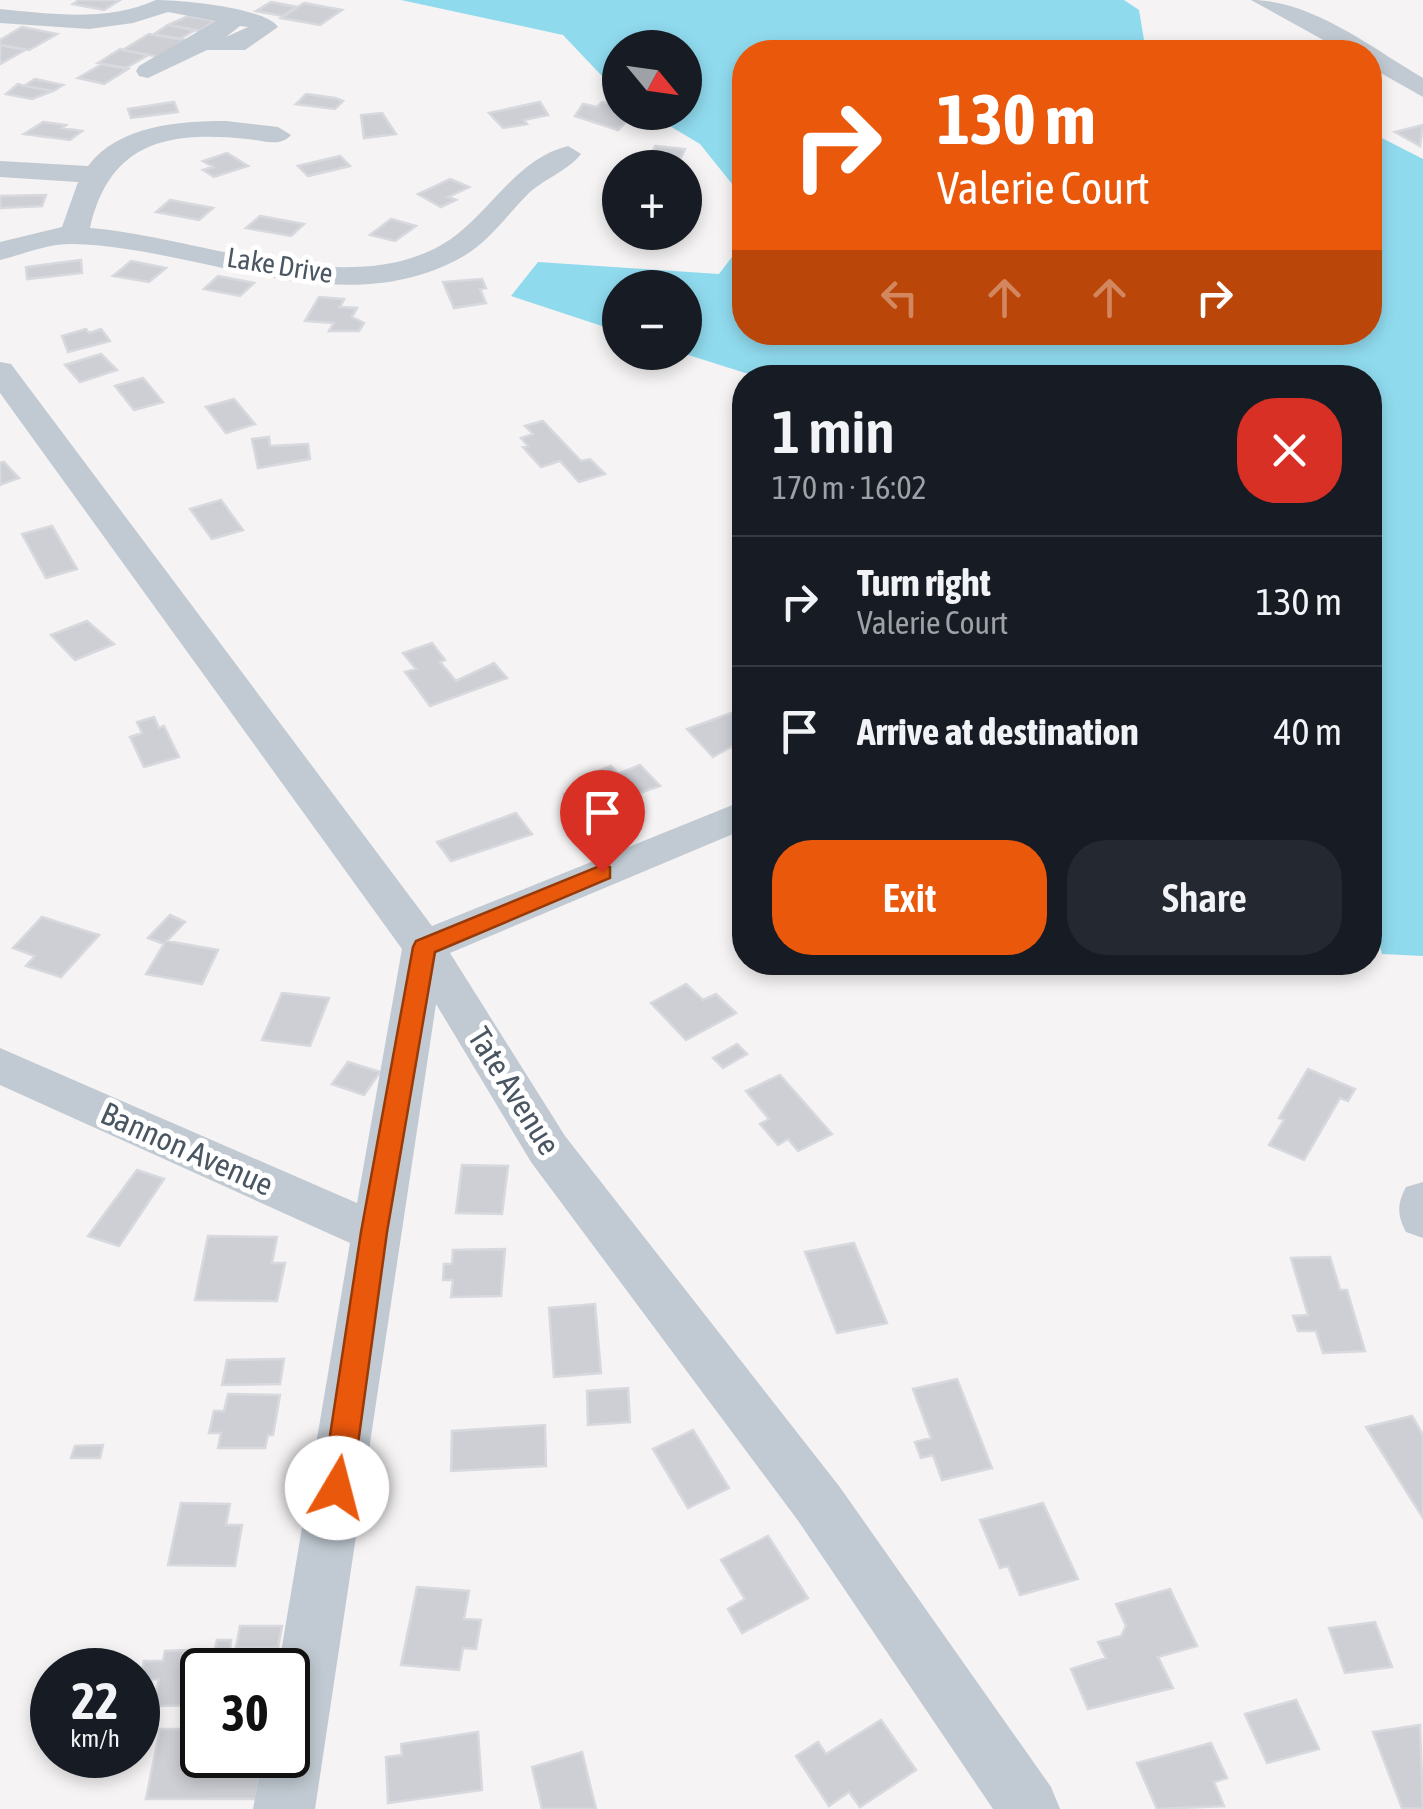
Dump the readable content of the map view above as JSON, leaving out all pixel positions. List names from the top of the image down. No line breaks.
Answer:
{"streets":{"street":["Lake Drive","Tate Avenue","Bannon Avenue"]},"north":"bottom right","page":{"map_buttons":["+","−"],"turn":["130 m","Valerie Court"],"heading":["1 min","170 m · 16:02"],"list":[{"name":"Turn right","note":"Valerie Court","value":"130 m"},{"name":"Arrive at destination","value":"40 m"}],"buttons":["Exit","Share"],"speed":"22 km/h","limit":"30"}}
